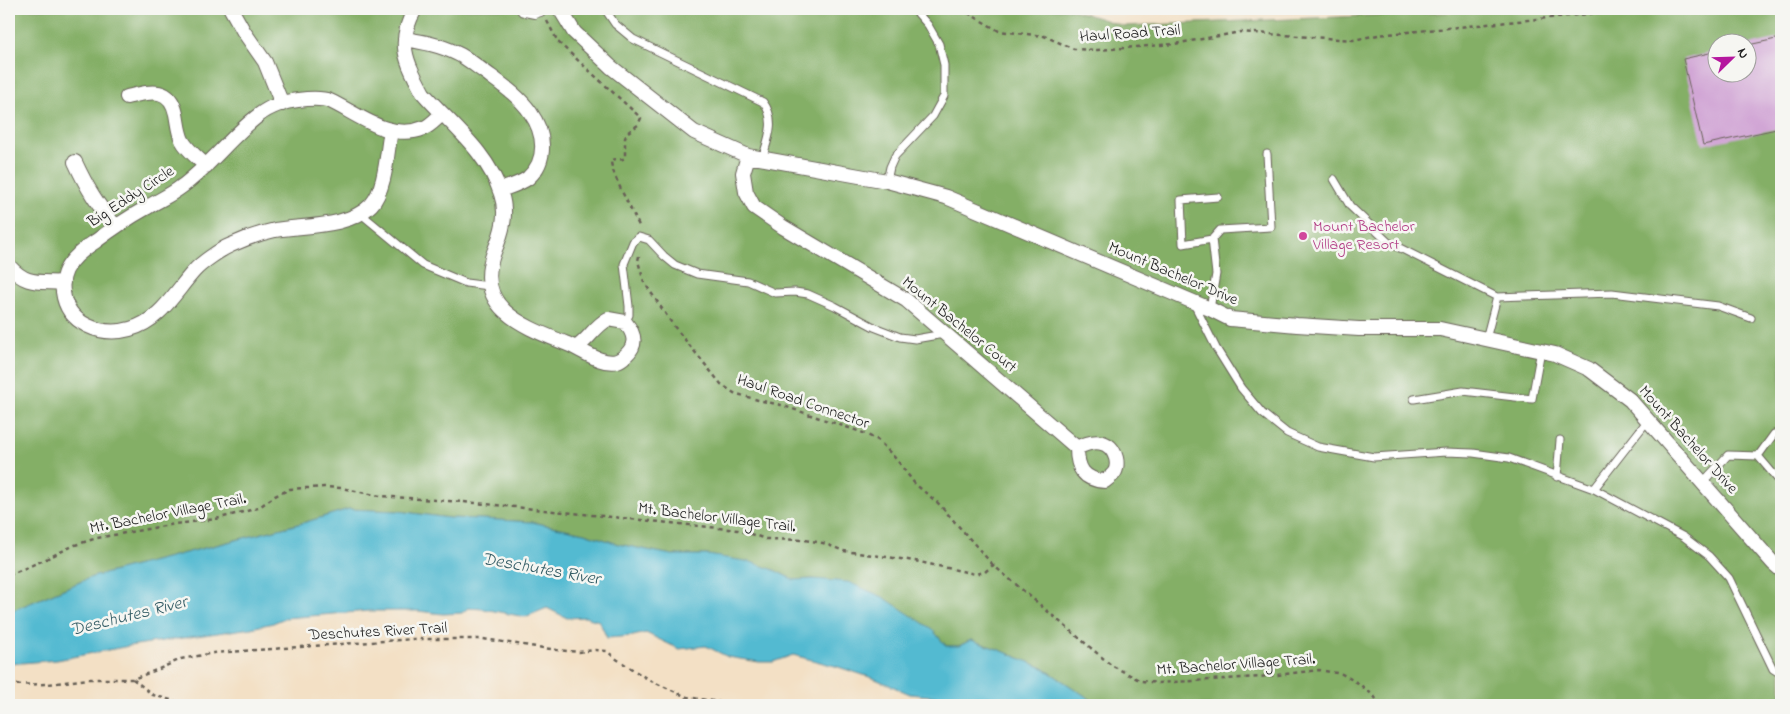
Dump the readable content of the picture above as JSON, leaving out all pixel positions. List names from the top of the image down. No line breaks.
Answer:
{"streets":{"street":["Big Eddy Circle","Mount Bachelor Drive","Mount Bachelor Court"],"path":["Haul Road Trail","Haul Road Connector","Mt. Bachelor Village Trail.","Deschutes River Trail"]},"crossings":[["Mount Bachelor Drive","Mount Bachelor Court"],["Haul Road Connector","Mt. Bachelor Village Trail."]],"water":["Deschutes River"],"places":["Mount Bachelor Village Resort"],"north":"top right"}
